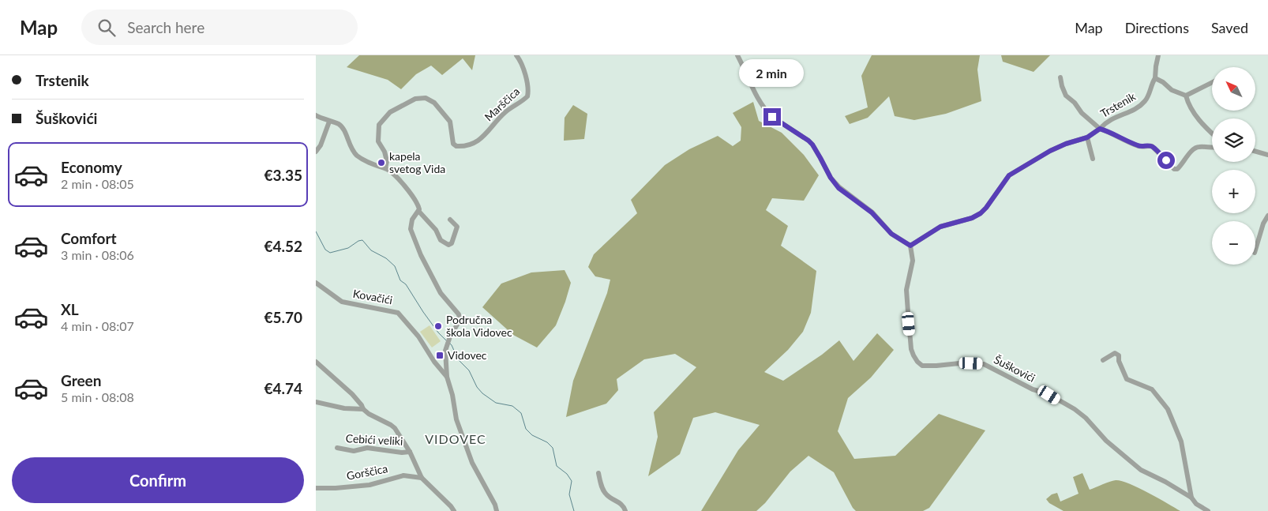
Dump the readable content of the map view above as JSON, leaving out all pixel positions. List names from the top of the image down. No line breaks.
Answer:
{"streets":{"street":["Marščica","Trstenik","Kovačići","Šuškovići","Cebići veliki","Gorščica"]},"crossings":[["Trstenik","Šuškovići"]],"districts":["VIDOVEC"],"places":{"other":["kapela svetog Vida","Područna škola Vidovec"],"transit":["Vidovec"]},"north":"top left","page":{"header":"Map","search":"Search here","nav":["Map","Directions","Saved"],"banner":["Trstenik","Šuškovići"],"bubble":"2 min","map_buttons":["+","−"],"list":[{"name":"Economy","note":"2 min · 08:05","value":"€3.35"},{"name":"Comfort","note":"3 min · 08:06","value":"€4.52"},{"name":"XL","note":"4 min · 08:07","value":"€5.70"},{"name":"Green","note":"5 min · 08:08","value":"€4.74"}],"buttons":"Confirm"}}
